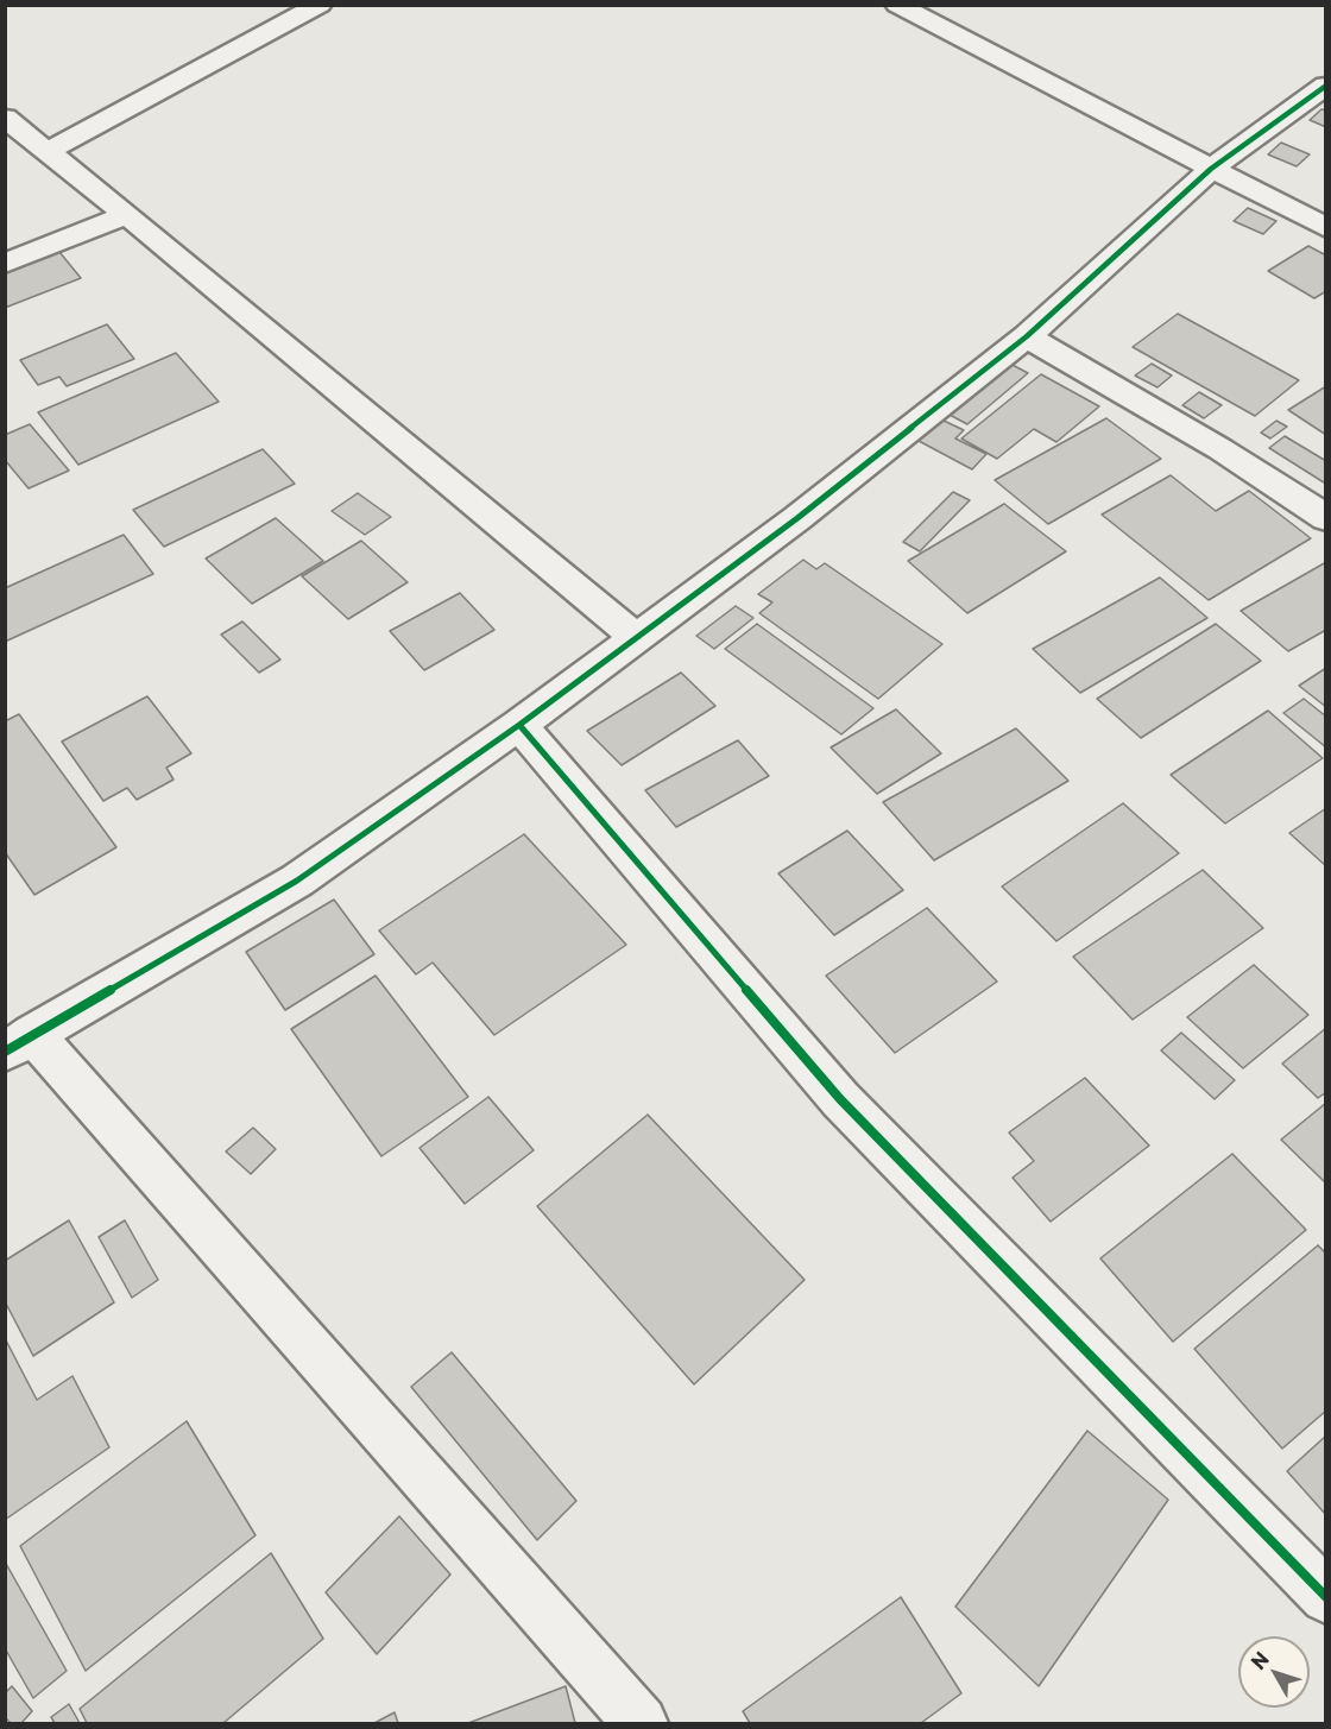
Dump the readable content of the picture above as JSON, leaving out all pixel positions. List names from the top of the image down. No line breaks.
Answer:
{"north":"top left"}
